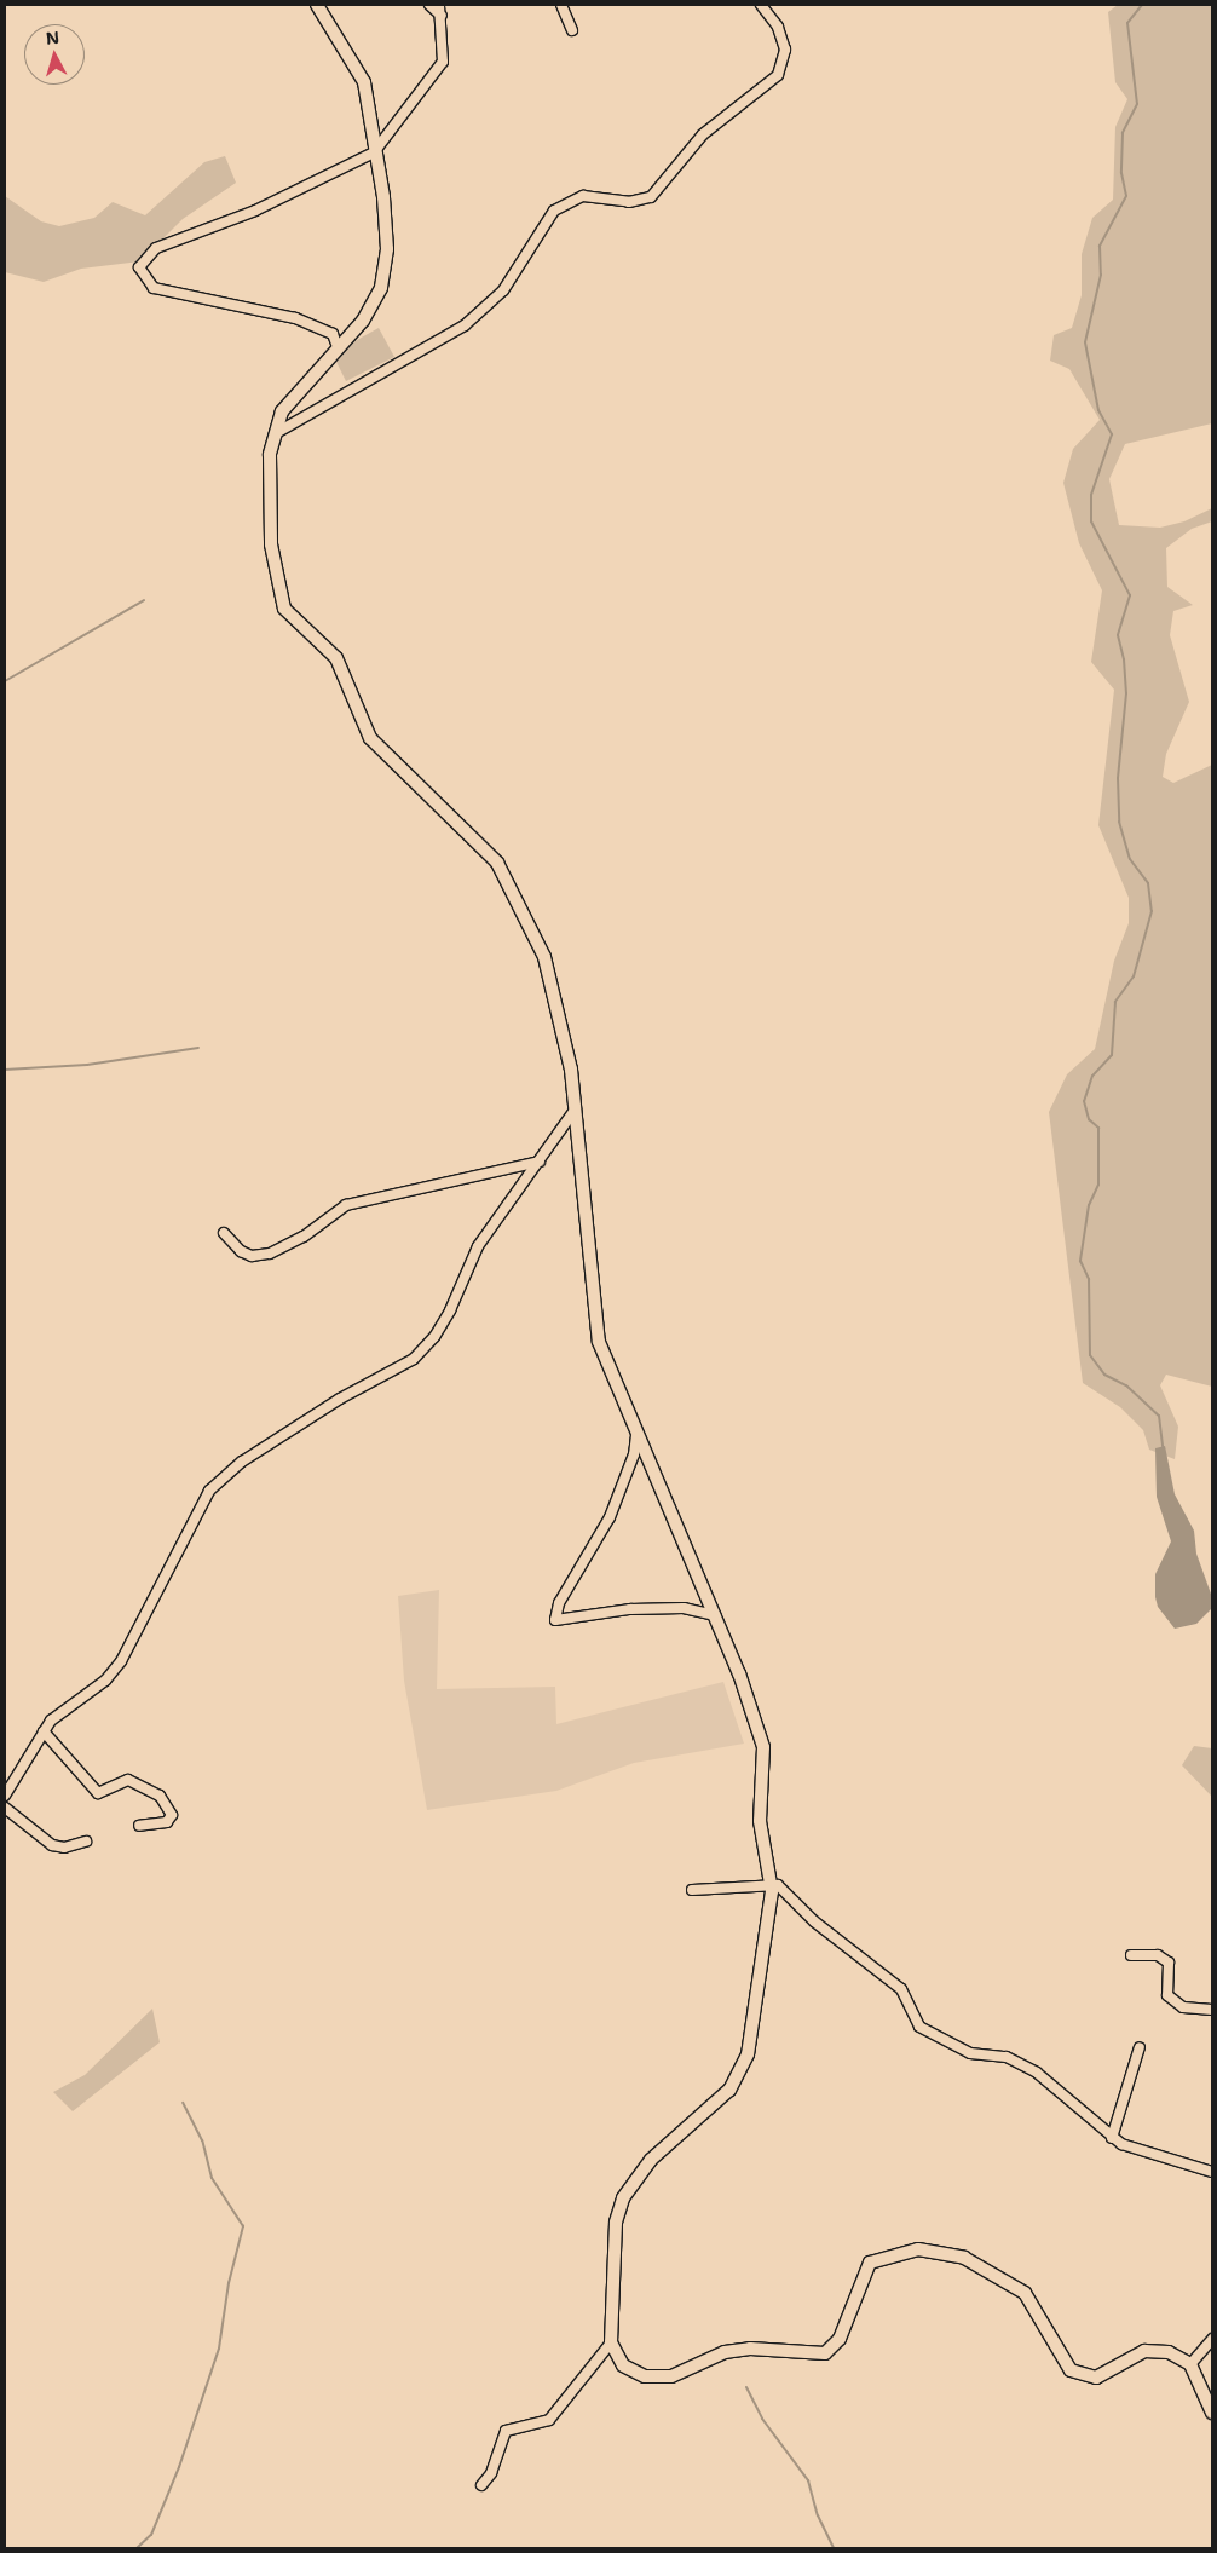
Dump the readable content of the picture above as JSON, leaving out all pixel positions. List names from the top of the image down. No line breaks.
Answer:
{"north":"top"}
